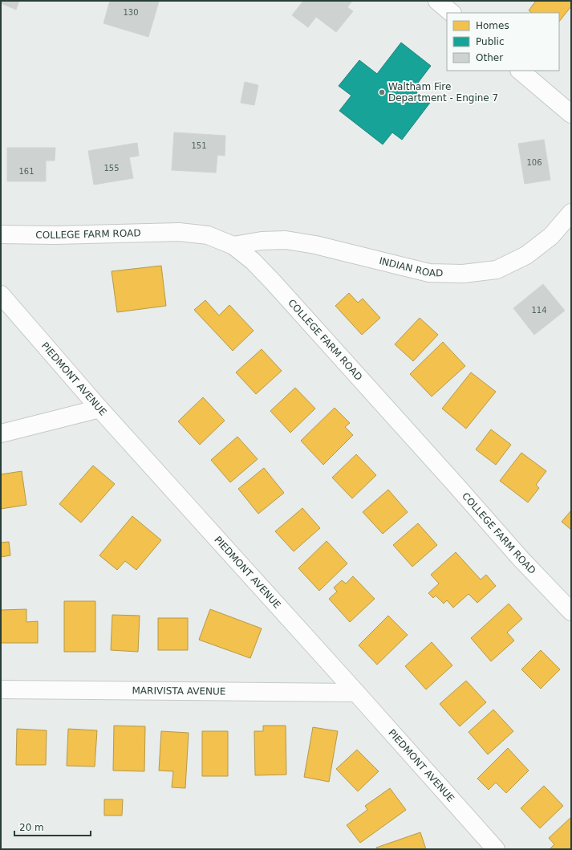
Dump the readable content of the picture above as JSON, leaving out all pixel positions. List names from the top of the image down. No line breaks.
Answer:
{"streets":{"street":["COLLEGE FARM ROAD","INDIAN ROAD","PIEDMONT AVENUE","MARIVISTA AVENUE"]},"crossings":[["COLLEGE FARM ROAD","INDIAN ROAD"],["PIEDMONT AVENUE","MARIVISTA AVENUE"]],"places":["Waltham Fire Department - Engine 7"],"house_numbers":["130","151","106","155","161","114"],"legend":["Homes","Public","Other"],"scale_bar":"20 m"}
